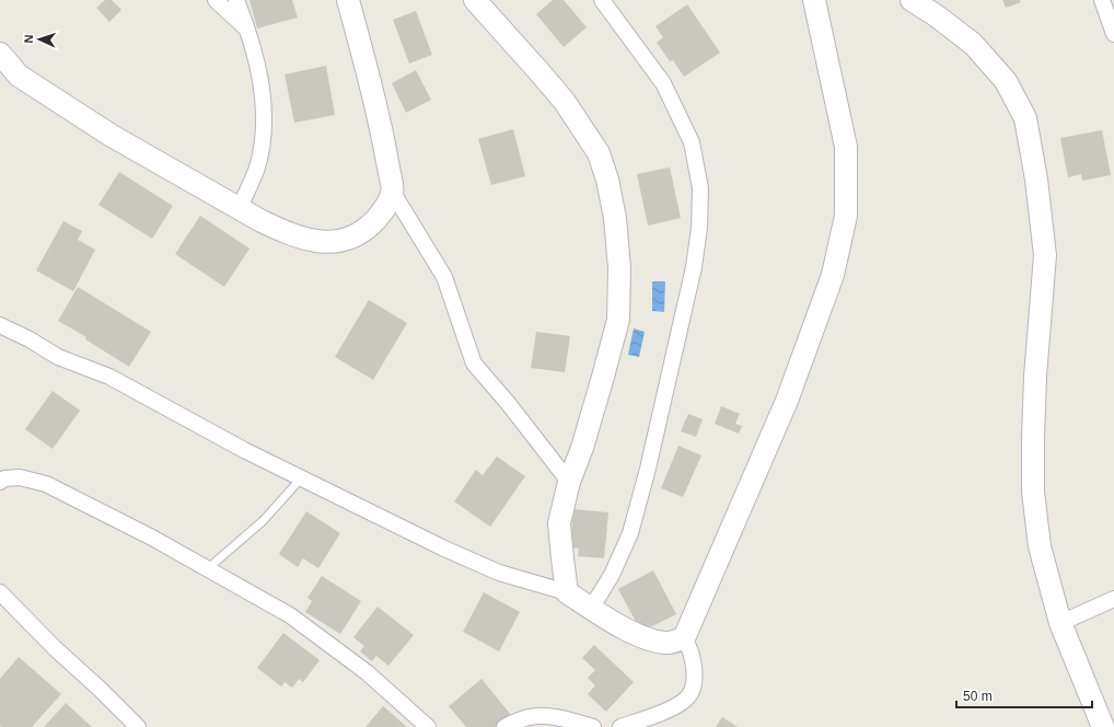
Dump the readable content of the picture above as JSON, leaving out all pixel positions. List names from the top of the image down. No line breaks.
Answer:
{"scale_bar":"50 m","north":"left"}
